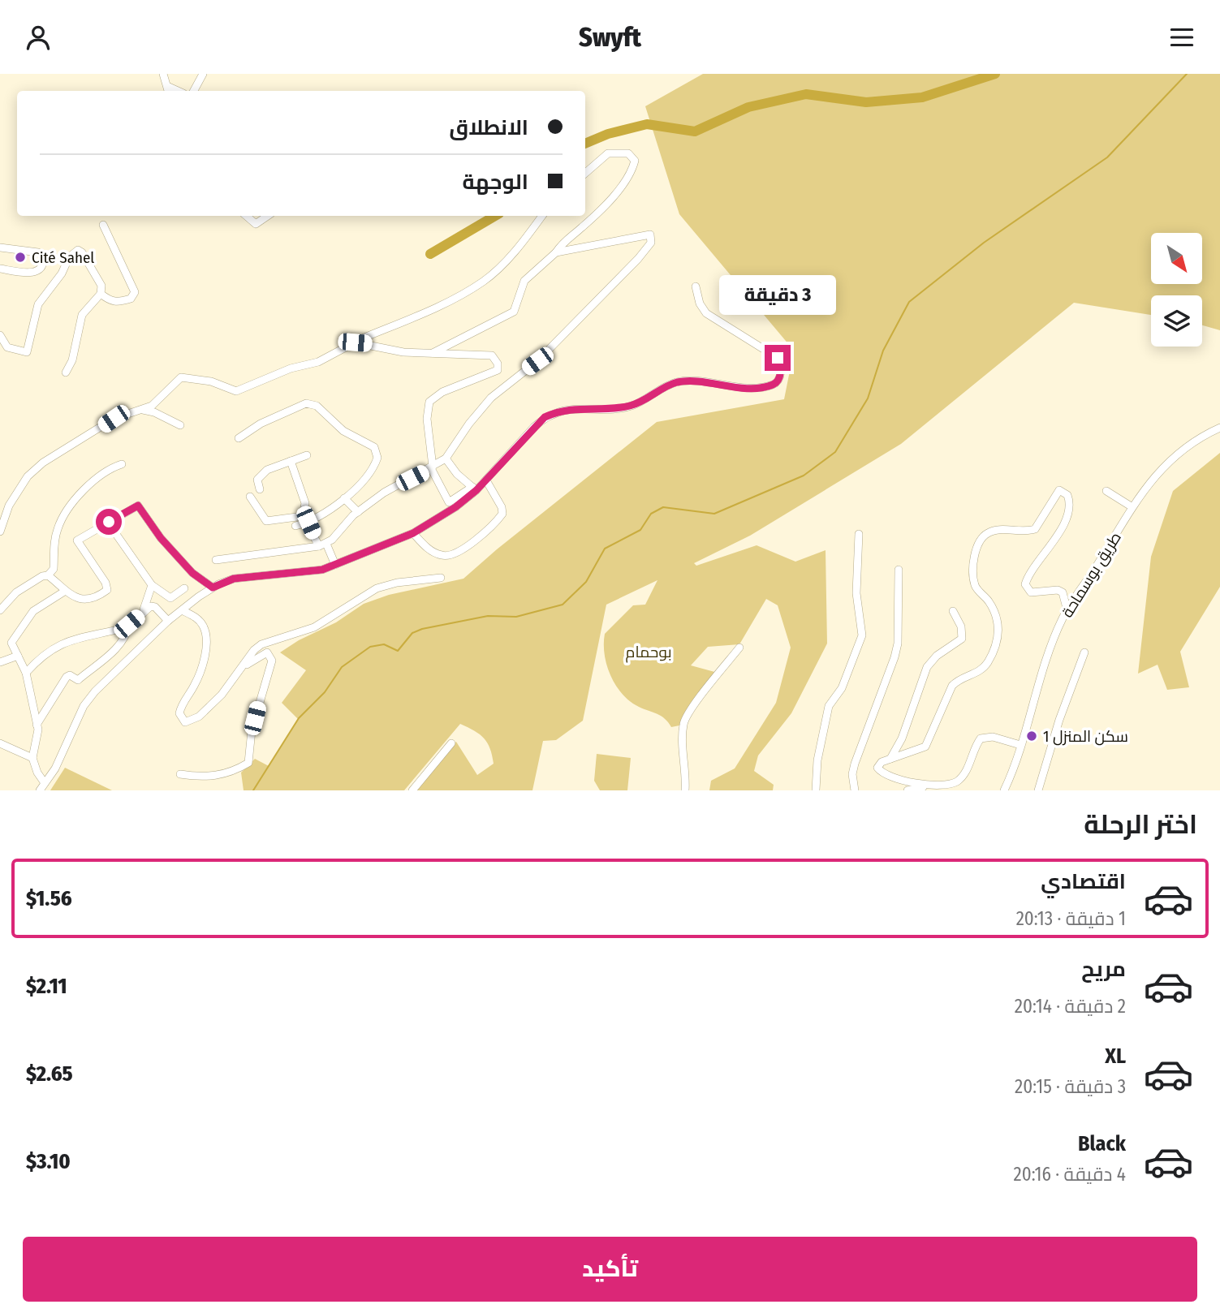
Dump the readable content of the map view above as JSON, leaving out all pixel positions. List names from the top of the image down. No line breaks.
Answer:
{"streets":{"street":["طريق بوسماحة"]},"parks":["بوحمام"],"places":["Cité Sahel","سكن المنزل 1"],"north":"bottom right","page":{"header":"Swyft","banner":["الانطلاق","الوجهة"],"bubble":"3 دقيقة","heading":"اختر الرحلة","list":[{"name":"اقتصادي","note":"1 دقيقة · 20:13","value":"$1.56"},{"name":"مريح","note":"2 دقيقة · 20:14","value":"$2.11"},{"name":"XL","note":"3 دقيقة · 20:15","value":"$2.65"},{"name":"Black","note":"4 دقيقة · 20:16","value":"$3.10"}],"buttons":"تأكيد"}}
